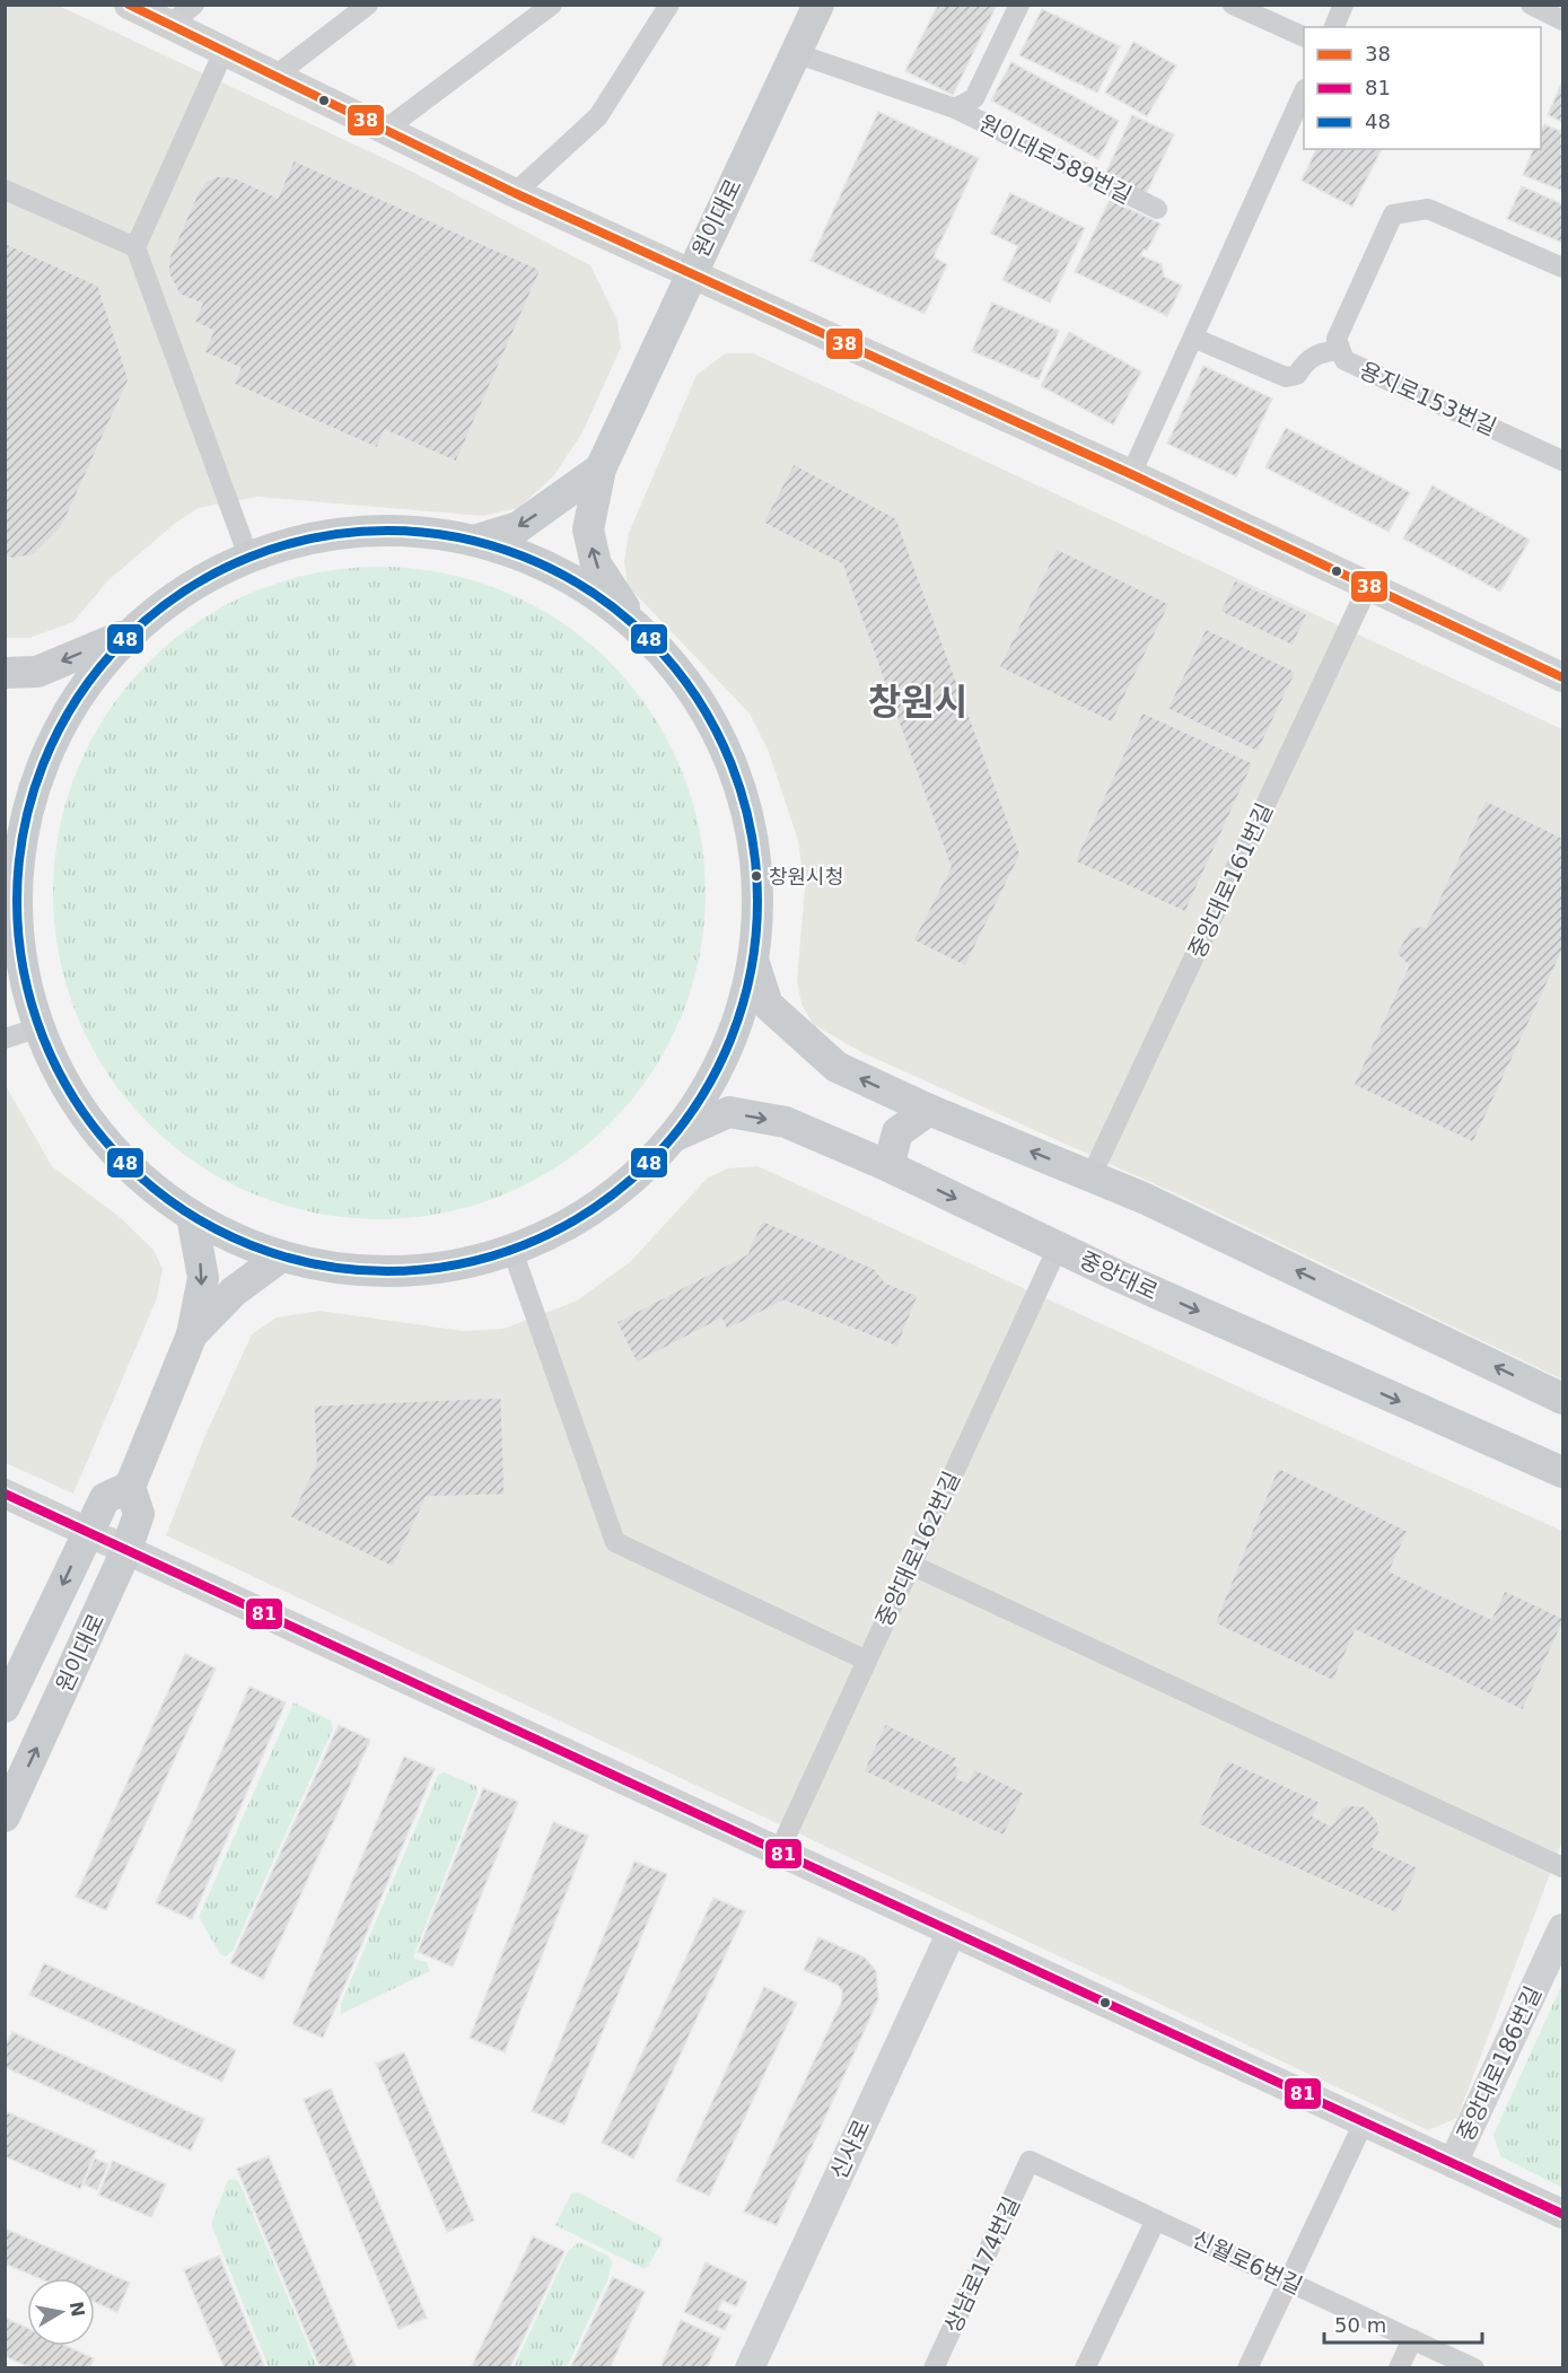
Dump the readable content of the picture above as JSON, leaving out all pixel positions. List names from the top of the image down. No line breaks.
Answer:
{"streets":{"main road":["원이대로","중앙대로","중앙대로186번길","신사로"],"street":["원이대로589번길","용지로153번길","중앙대로161번길","중앙대로162번길","신월로6번길","상남로174번길"]},"crossings":[["원이대로589번길","원이대로"],["중앙대로","중앙대로162번길"],["신월로6번길","상남로174번길"]],"districts":["창원시"],"places":["창원시청"],"lines":["transit line 38","transit line 48","transit line 81"],"legend":["38","81","48"],"scale_bar":"50 m","north":"right"}
